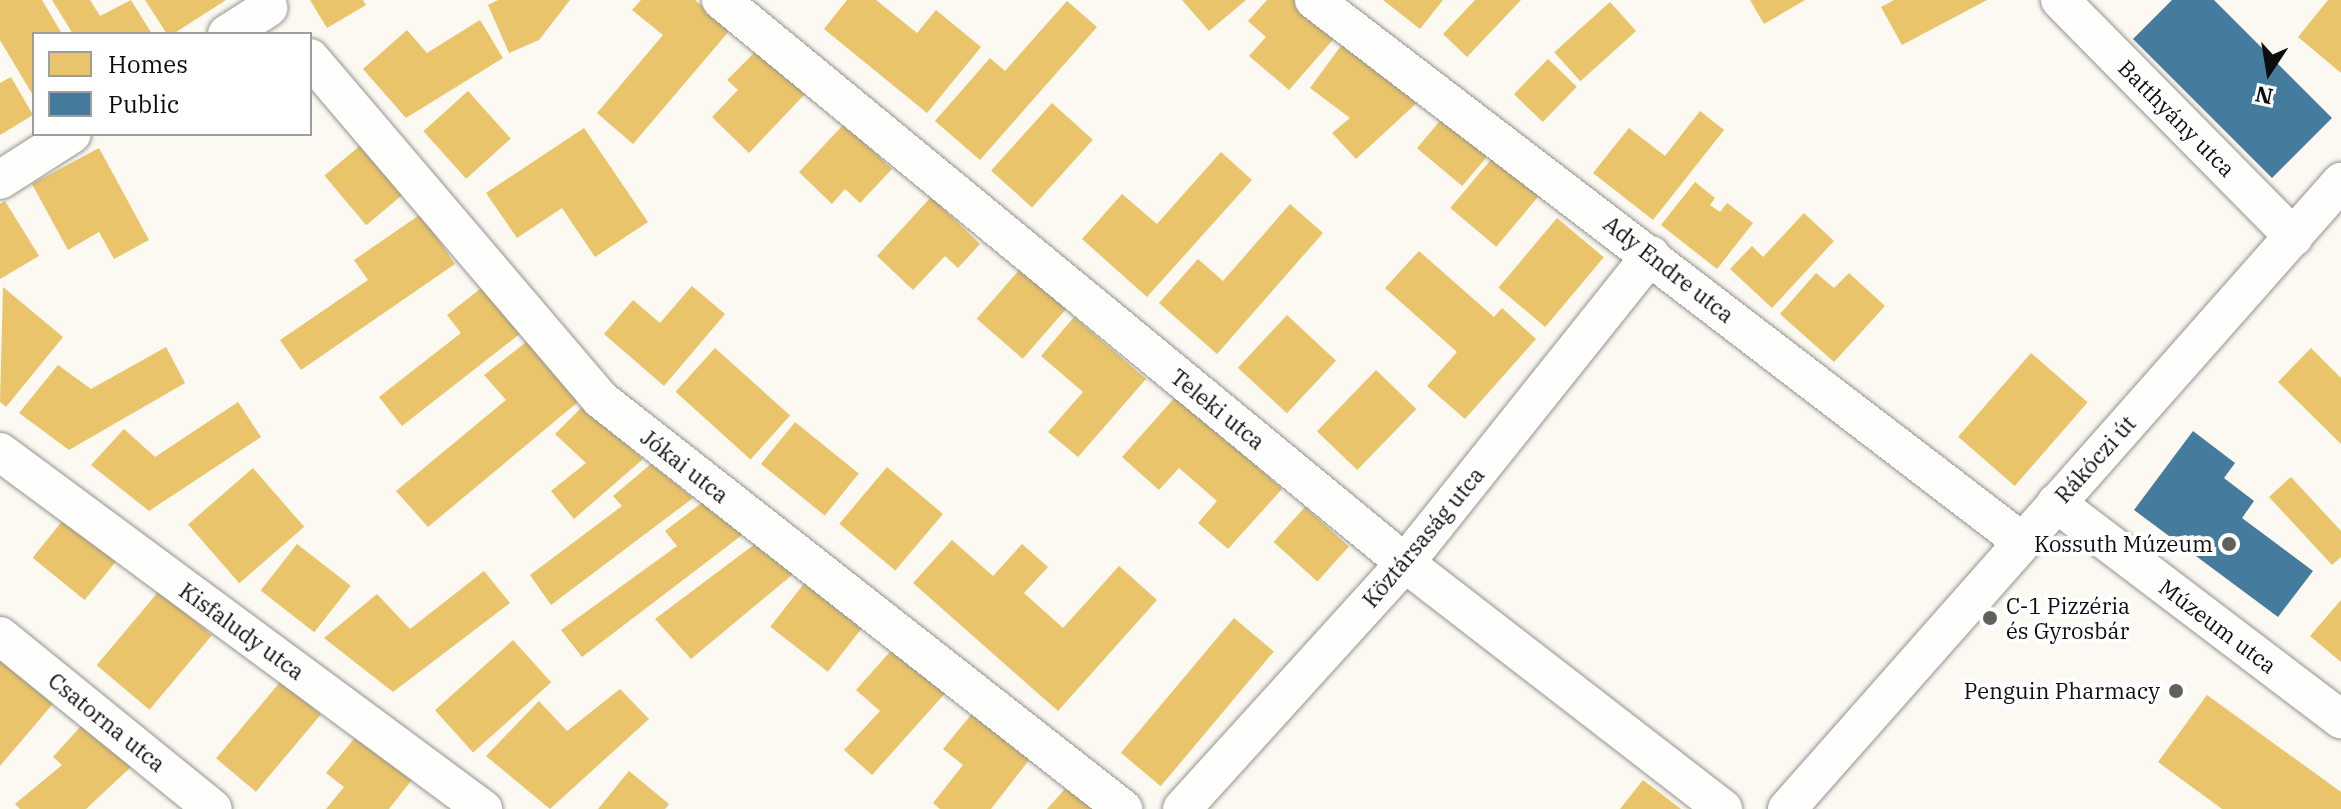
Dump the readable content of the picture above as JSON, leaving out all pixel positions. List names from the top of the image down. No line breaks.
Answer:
{"streets":{"street":["Batthyány utca","Ady Endre utca","Teleki utca","Rákóczi út","Jókai utca","Köztársaság utca","Múzeum utca","Kisfaludy utca","Csatorna utca"]},"crossings":[["Batthyány utca","Rákóczi út"],["Ady Endre utca","Rákóczi út"],["Ady Endre utca","Köztársaság utca"],["Teleki utca","Köztársaság utca"],["Rákóczi út","Múzeum utca"]],"places":["Kossuth Múzeum","C-1 Pizzéria és Gyrosbár","Penguin Pharmacy"],"legend":["Homes","Public"],"north":"bottom"}
